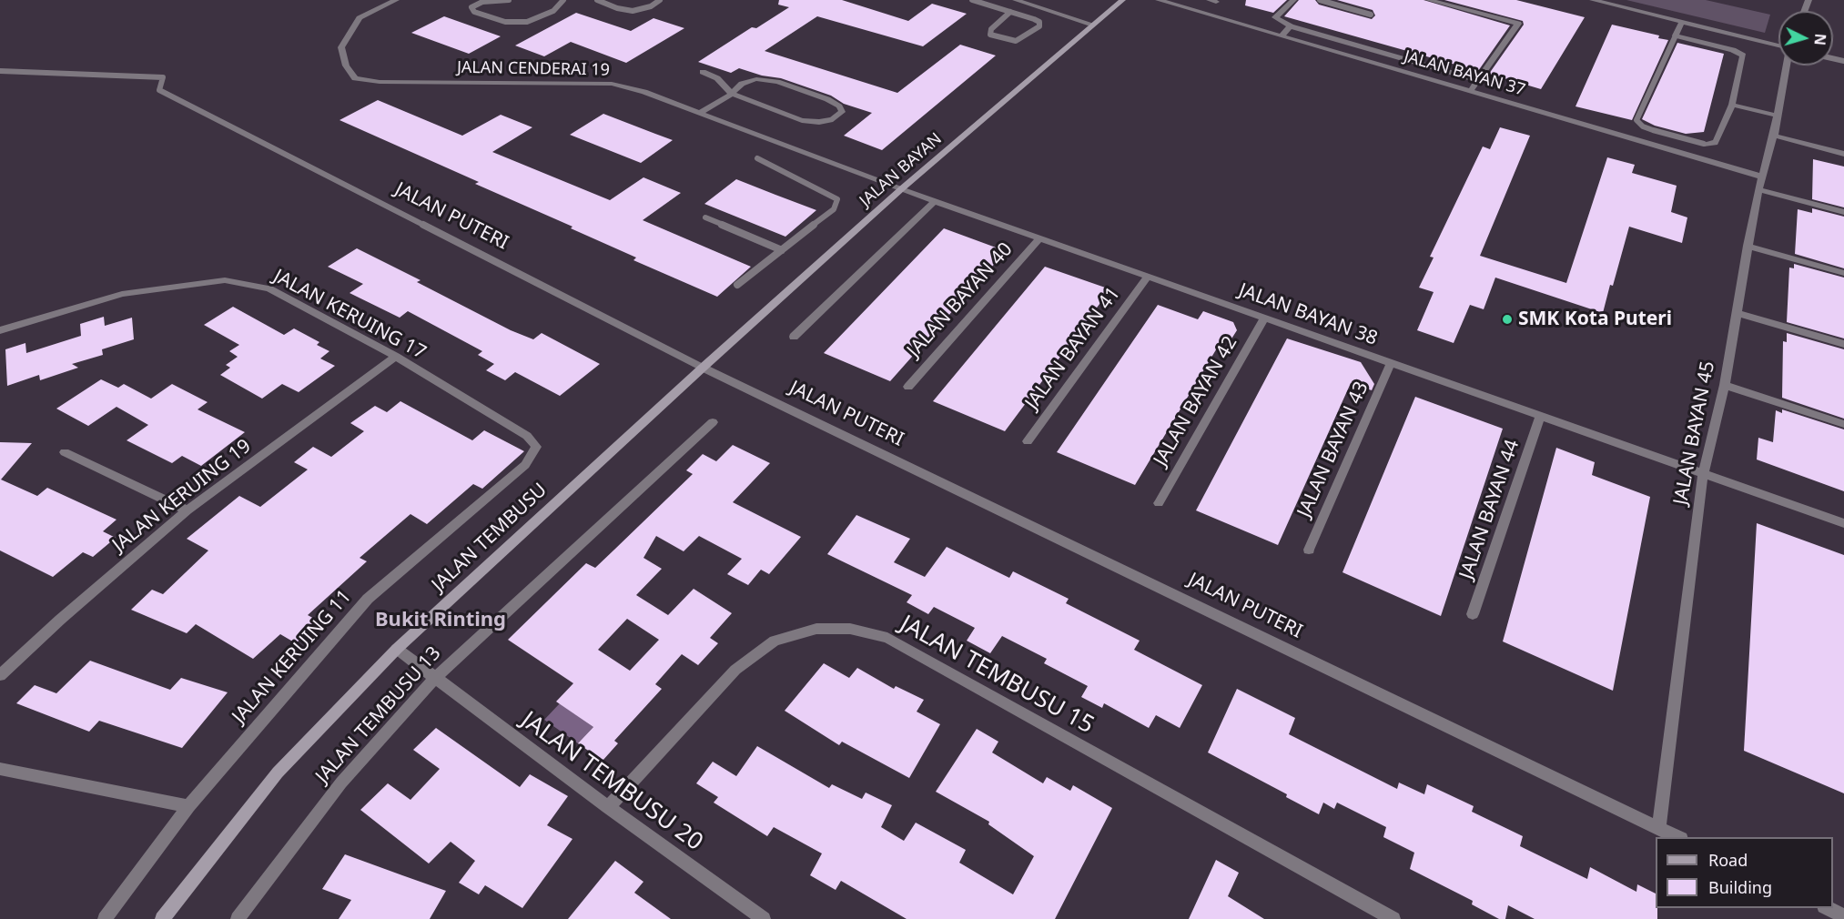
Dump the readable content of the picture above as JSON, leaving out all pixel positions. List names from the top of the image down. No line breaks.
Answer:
{"streets":{"street":["JALAN CENDERAI 19","JALAN BAYAN 37","JALAN BAYAN","JALAN PUTERI","JALAN BAYAN 40","JALAN KERUING 17","JALAN BAYAN 38","JALAN BAYAN 41","JALAN BAYAN 42","JALAN BAYAN 45","JALAN BAYAN 43","JALAN KERUING 19","JALAN BAYAN 44","JALAN TEMBUSU","JALAN KERUING 11","JALAN TEMBUSU 15","JALAN TEMBUSU 13","JALAN TEMBUSU 20"]},"crossings":[["JALAN CENDERAI 19","JALAN BAYAN"],["JALAN CENDERAI 19","JALAN BAYAN 38"],["JALAN BAYAN 37","JALAN BAYAN 45"],["JALAN BAYAN","JALAN PUTERI"],["JALAN BAYAN","JALAN BAYAN 38"],["JALAN BAYAN","JALAN TEMBUSU"],["JALAN PUTERI","JALAN BAYAN 45"],["JALAN PUTERI","JALAN TEMBUSU"],["JALAN BAYAN 40","JALAN BAYAN 38"],["JALAN KERUING 17","JALAN KERUING 19"],["JALAN KERUING 17","JALAN KERUING 11"],["JALAN BAYAN 38","JALAN BAYAN 41"],["JALAN BAYAN 38","JALAN BAYAN 42"],["JALAN BAYAN 38","JALAN BAYAN 45"],["JALAN BAYAN 38","JALAN BAYAN 43"],["JALAN BAYAN 38","JALAN BAYAN 44"],["JALAN TEMBUSU","JALAN TEMBUSU 20"],["JALAN TEMBUSU 15","JALAN TEMBUSU 20"],["JALAN TEMBUSU 13","JALAN TEMBUSU 20"]],"districts":["Bukit Rinting"],"places":["SMK Kota Puteri"],"legend":["Road","Building"],"north":"right"}
